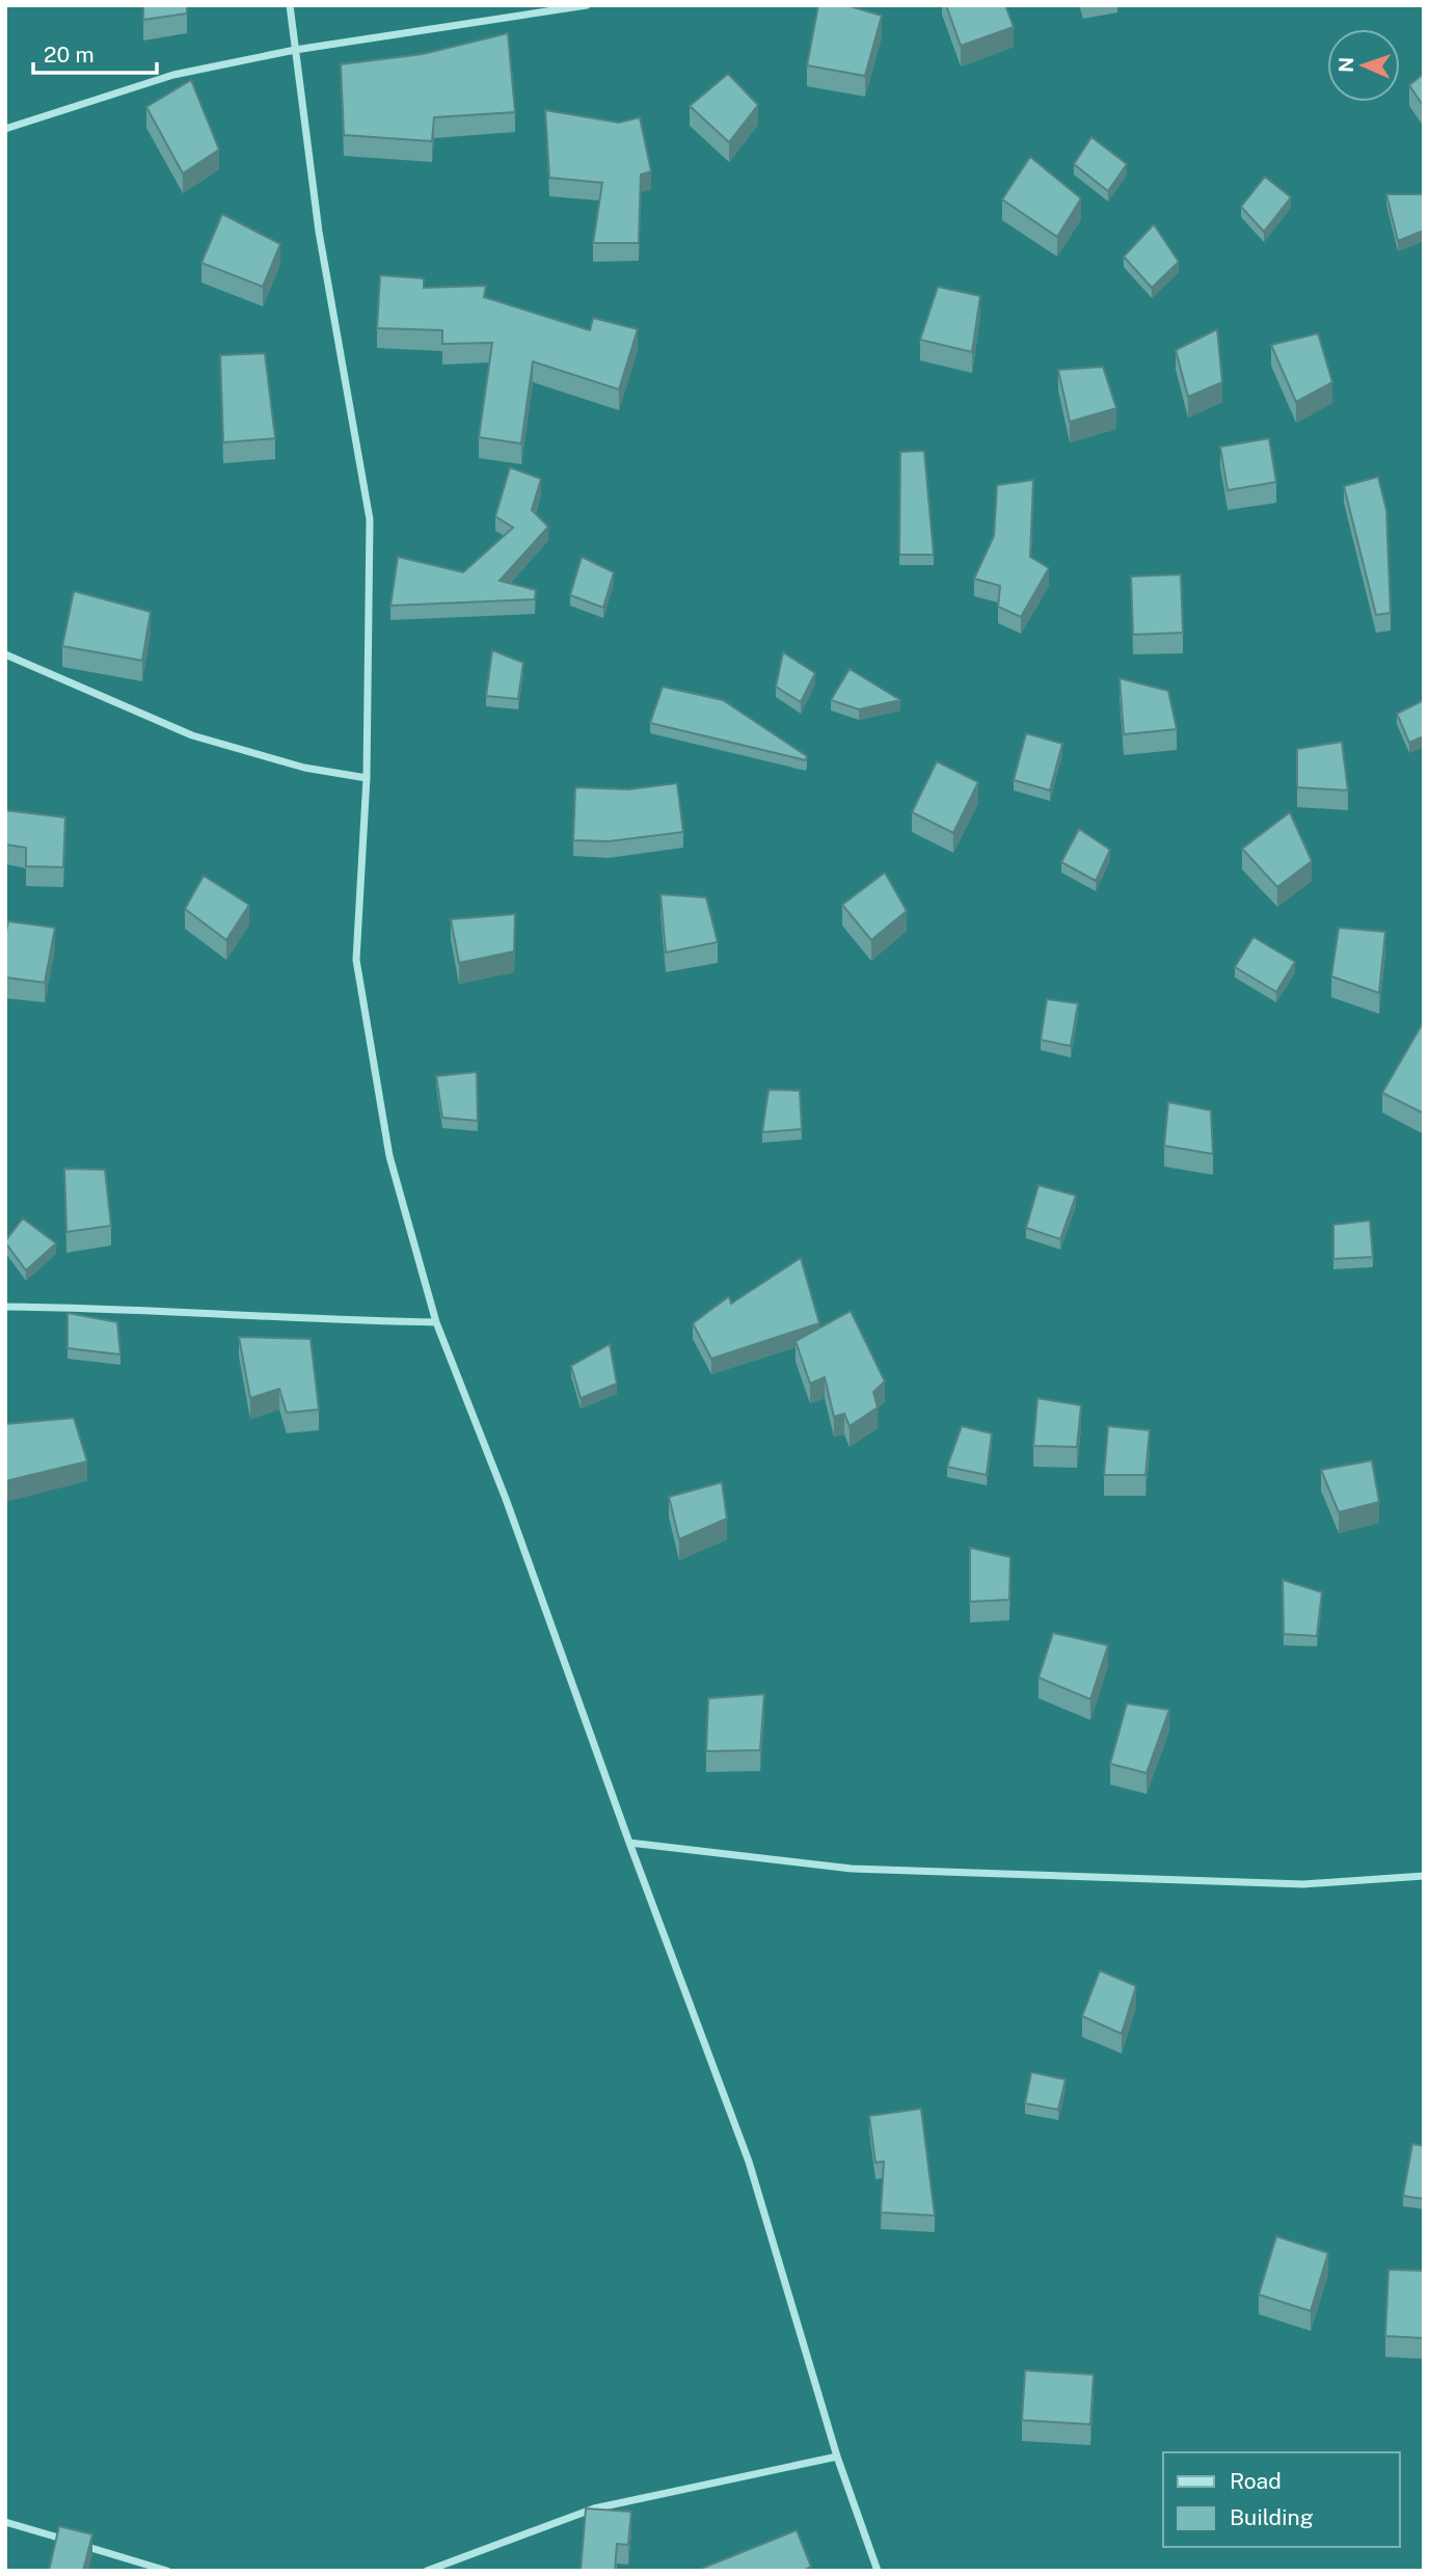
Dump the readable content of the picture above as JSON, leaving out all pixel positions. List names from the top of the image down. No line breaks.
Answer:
{"legend":["Road","Building"],"scale_bar":"20 m","north":"left"}
